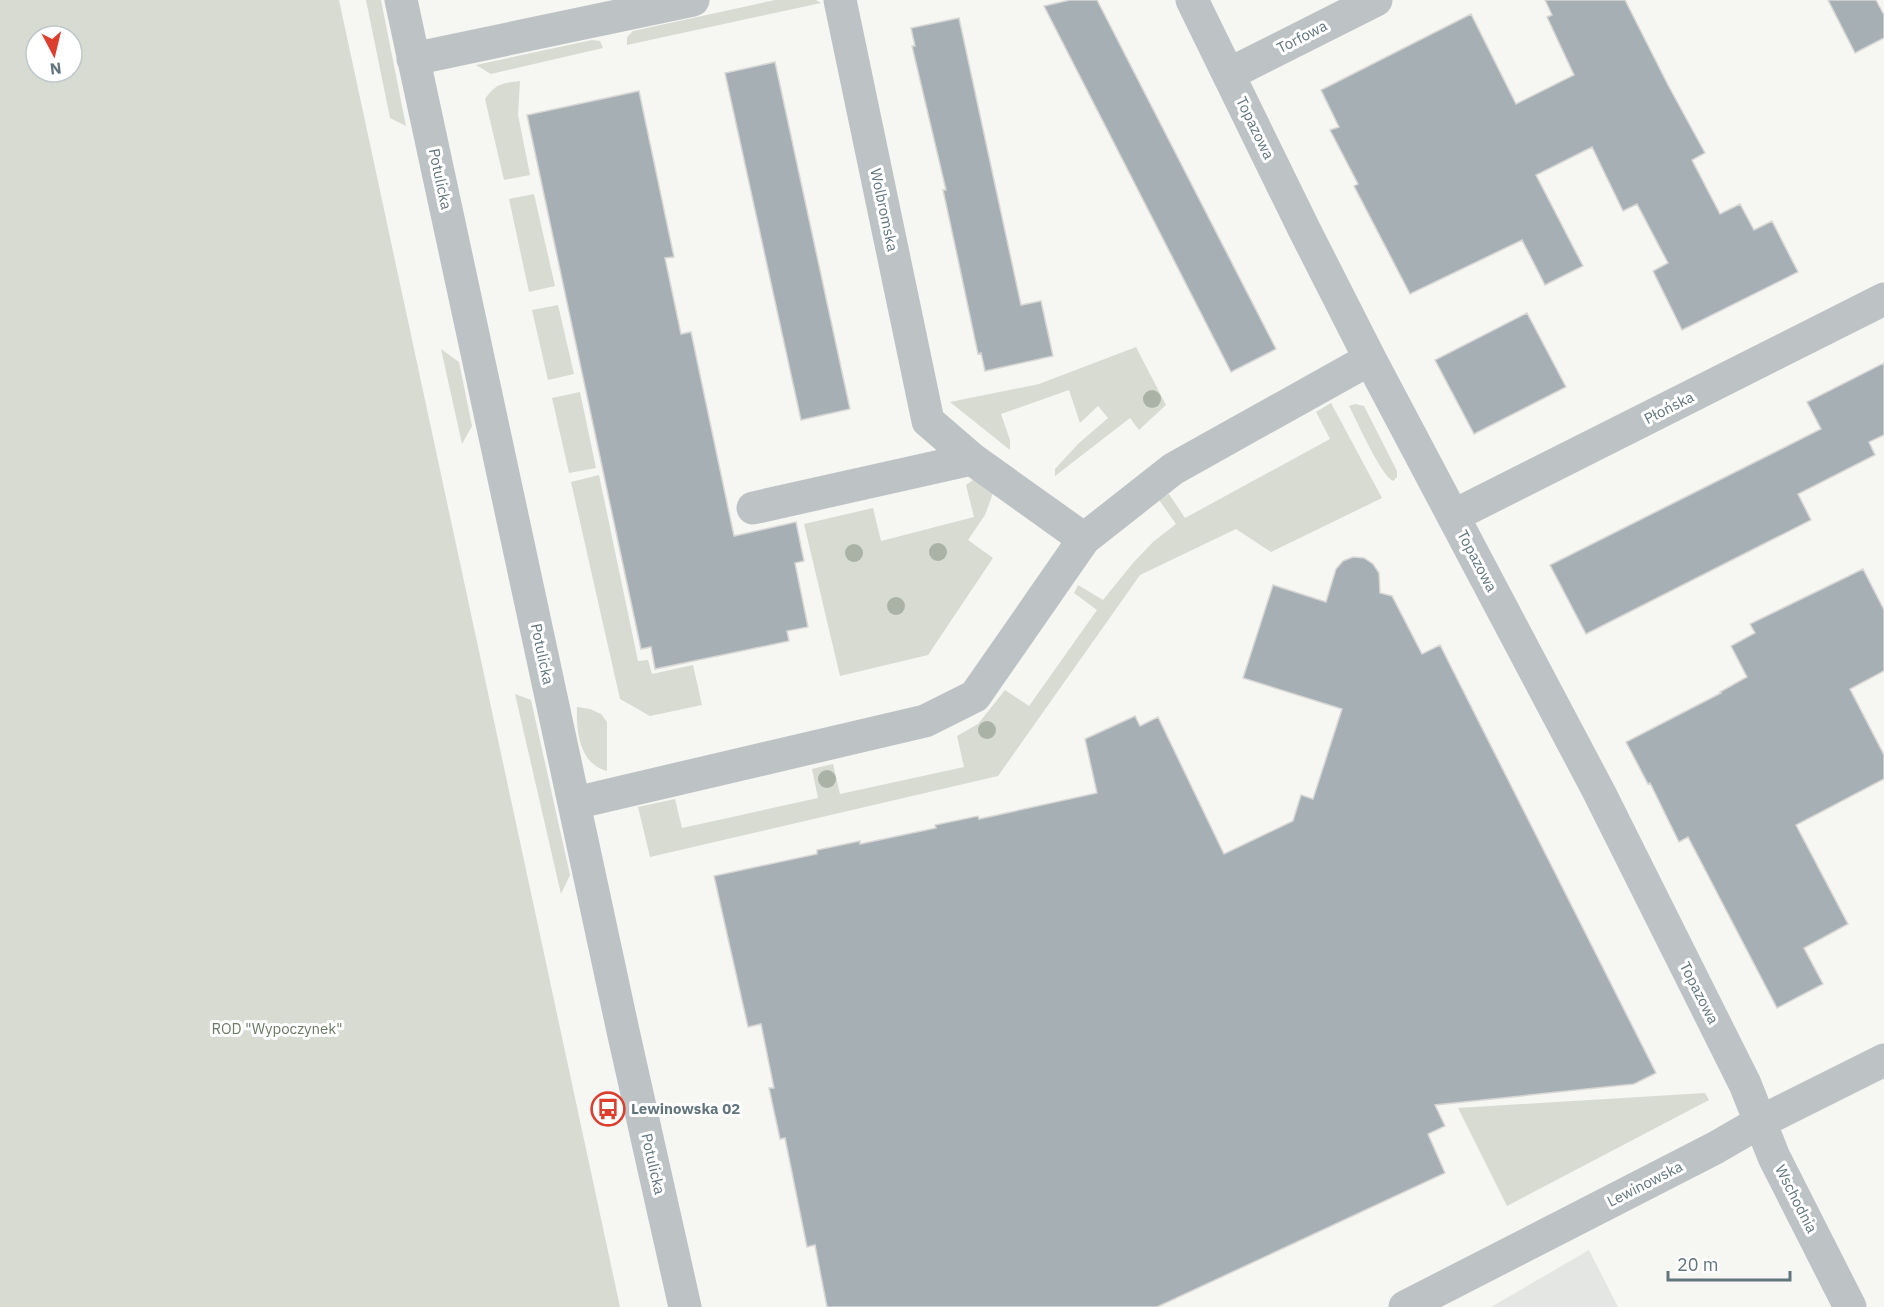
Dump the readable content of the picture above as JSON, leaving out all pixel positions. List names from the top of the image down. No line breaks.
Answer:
{"streets":{"street":["Torfowa","Topazowa","Potulicka","Wolbromska","Płońska","Lewinowska","Wschodnia"]},"crossings":[["Torfowa","Topazowa"],["Topazowa","Płońska"],["Topazowa","Lewinowska"],["Topazowa","Wschodnia"],["Lewinowska","Wschodnia"]],"parks":["ROD \"Wypoczynek\""],"places":{"bus stop":["Lewinowska 02"]},"scale_bar":"20 m","north":"bottom"}
